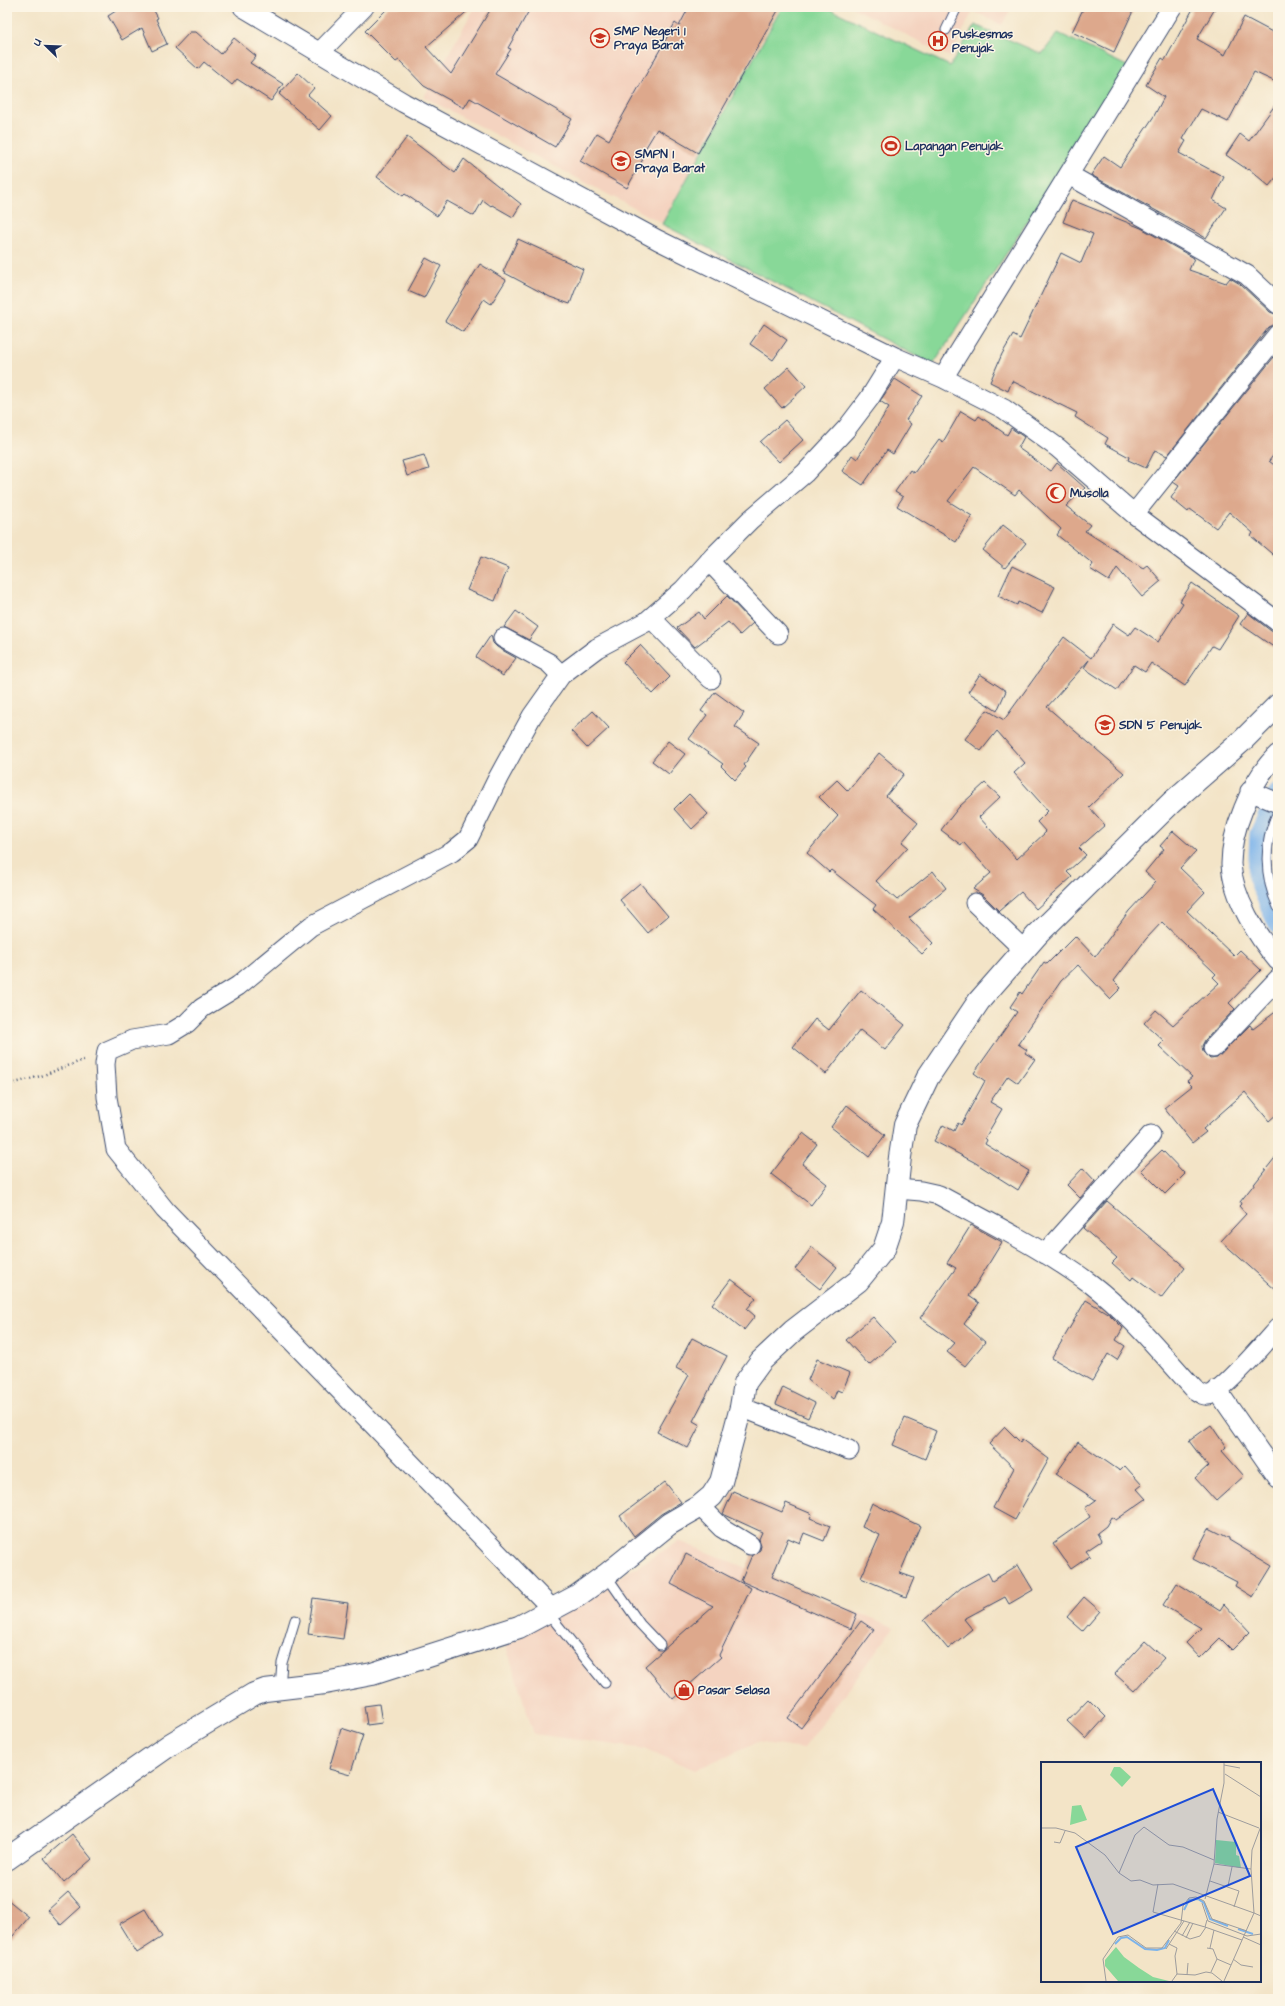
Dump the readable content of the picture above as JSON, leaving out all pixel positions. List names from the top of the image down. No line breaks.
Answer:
{"places":{"school or university":["SMP Negeri 1 Praya Barat","SMPN 1 Praya Barat","SDN 5 Penujak"],"hospital":["Puskesmas Penujak"],"sports":["Lapangan Penujak"],"mosque":["Musolla"],"shop":["Pasar Selasa"]},"north":"top left"}
